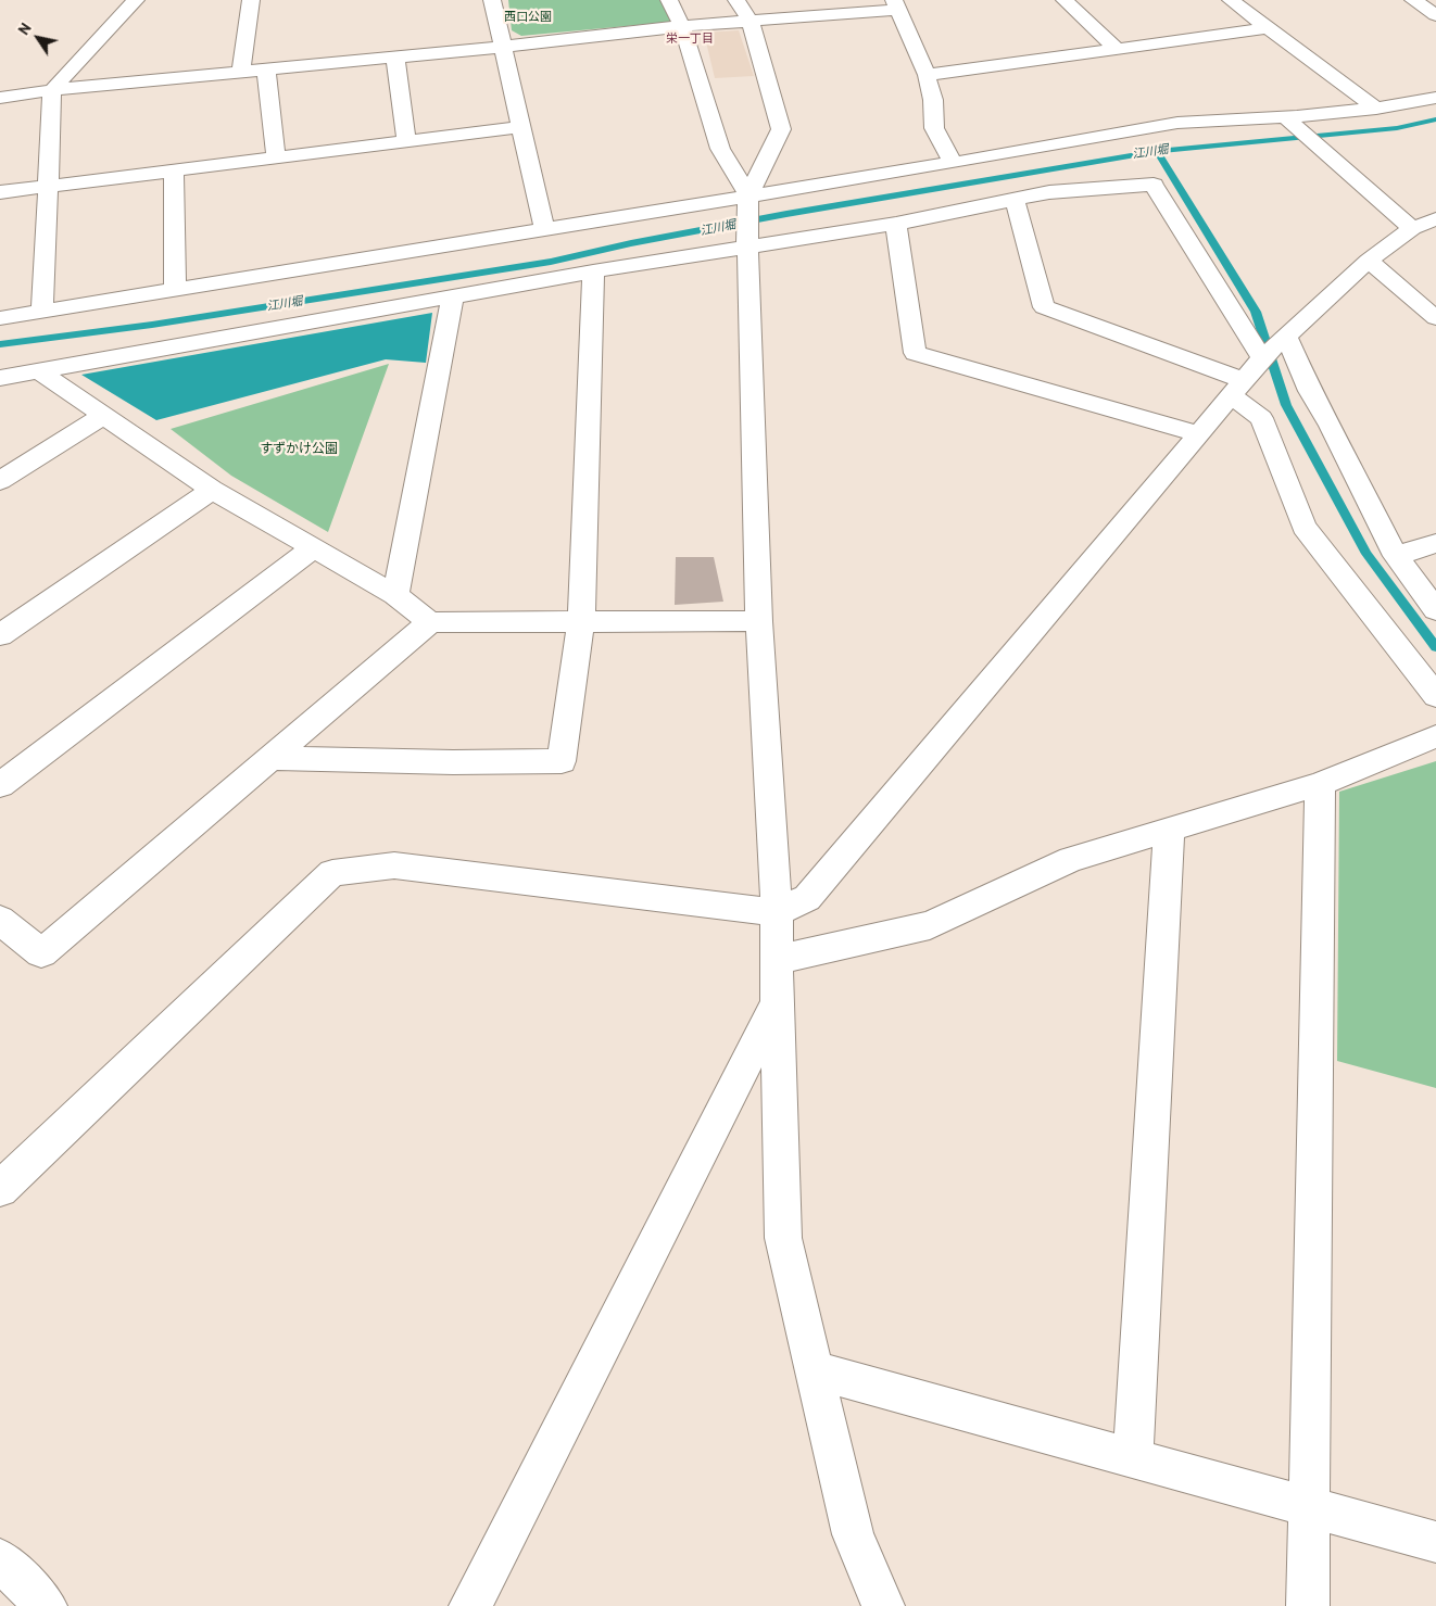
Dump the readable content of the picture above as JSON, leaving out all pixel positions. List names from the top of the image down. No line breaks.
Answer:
{"districts":["栄一丁目"],"water":["江川堀"],"parks":["西口公園","すずかけ公園"],"north":"top left"}
